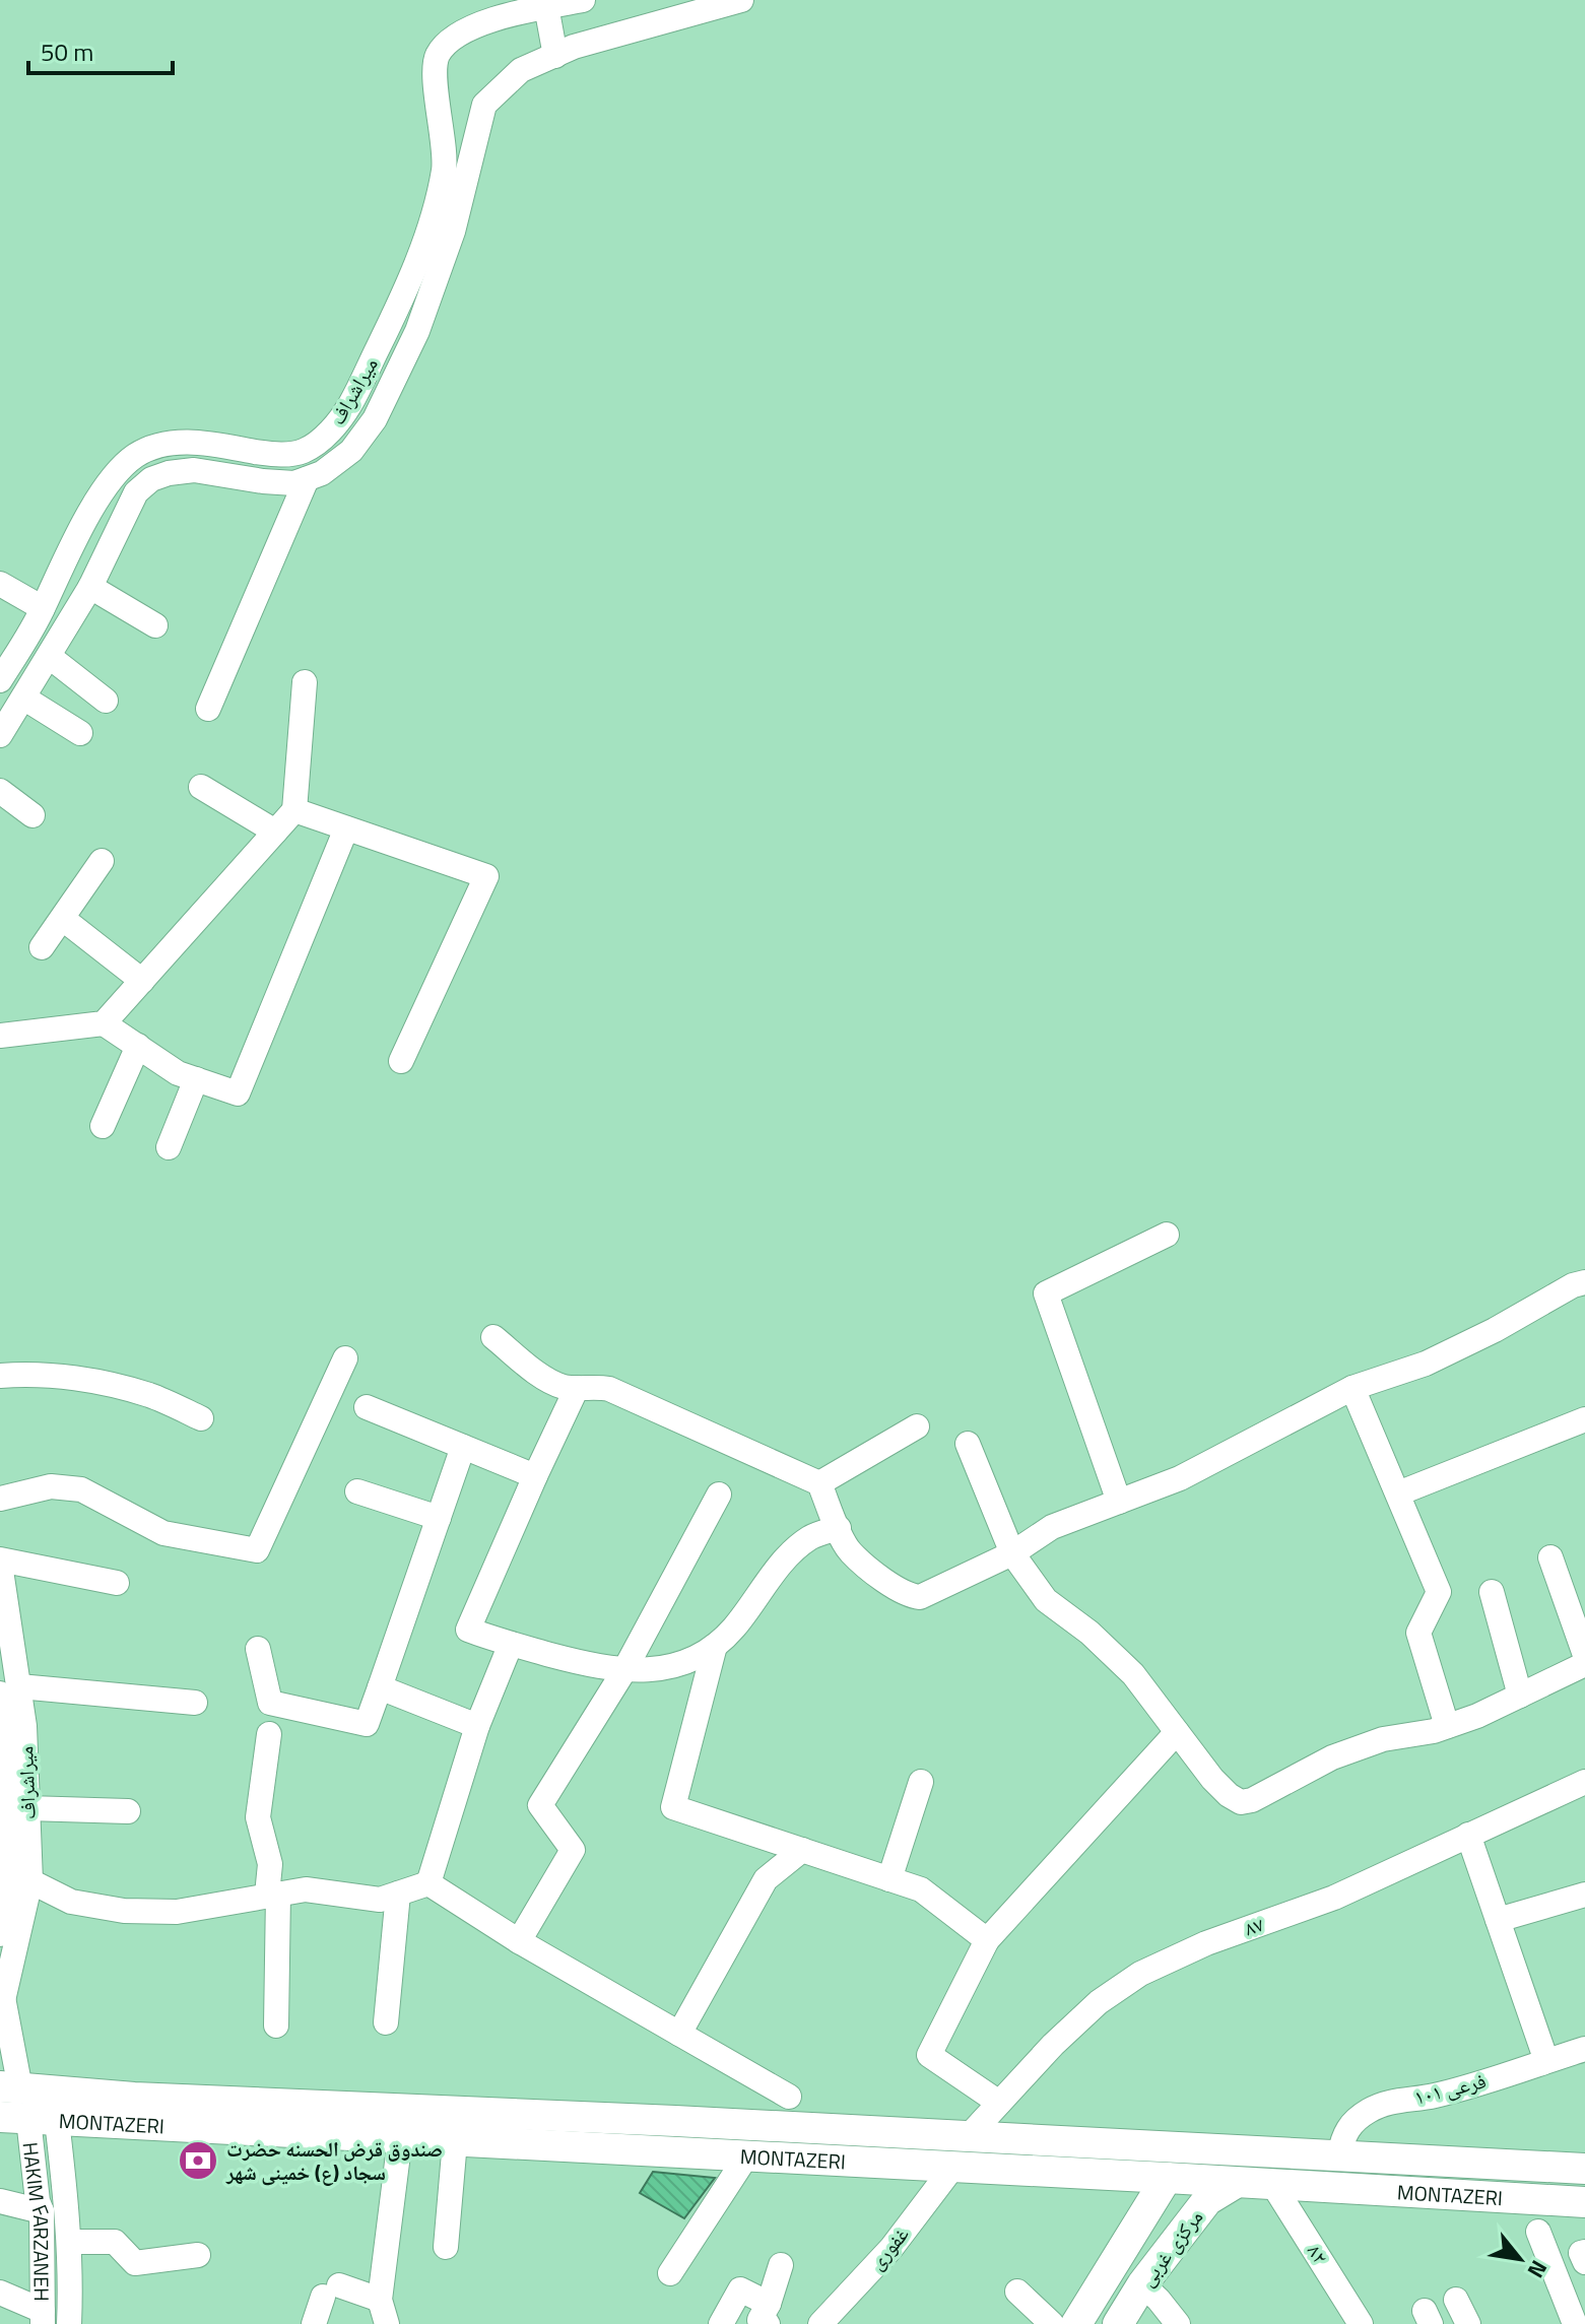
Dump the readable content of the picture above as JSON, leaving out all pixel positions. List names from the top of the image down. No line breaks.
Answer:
{"streets":{"main road":["MONTAZERI","مرکزی غربی"],"street":["میراشراف","۸۷","فرعی ۱۰۱","HAKIM FARZANEH","غفوری","۸۲"]},"crossings":[["میراشراف","MONTAZERI"],["۸۷","MONTAZERI"],["فرعی ۱۰۱","MONTAZERI"],["MONTAZERI","HAKIM FARZANEH"],["MONTAZERI","غفوری"],["MONTAZERI","مرکزی غربی"],["MONTAZERI","۸۲"]],"places":{"bank":["صندوق قرض الحسنه حضرت سجاد (ع) خمینی شهر"]},"scale_bar":"50 m","north":"bottom right"}
